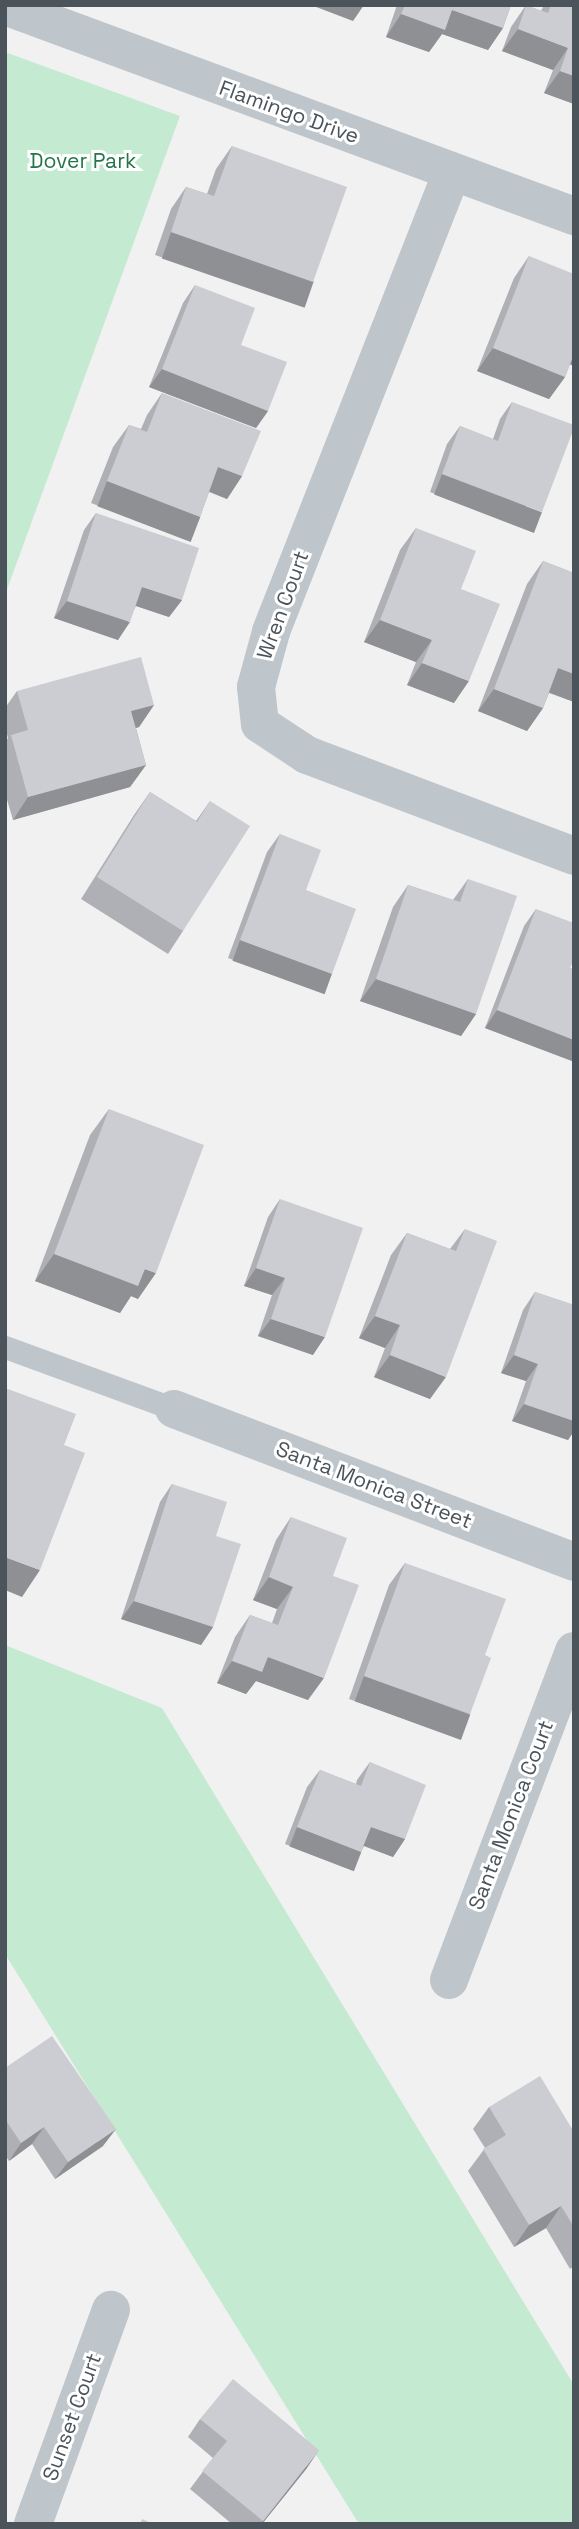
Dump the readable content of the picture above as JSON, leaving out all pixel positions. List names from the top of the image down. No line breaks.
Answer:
{"streets":{"street":["Flamingo Drive","Wren Court","Santa Monica Street","Santa Monica Court","Sunset Court"]},"crossings":[["Flamingo Drive","Wren Court"]],"parks":["Dover Park"]}
